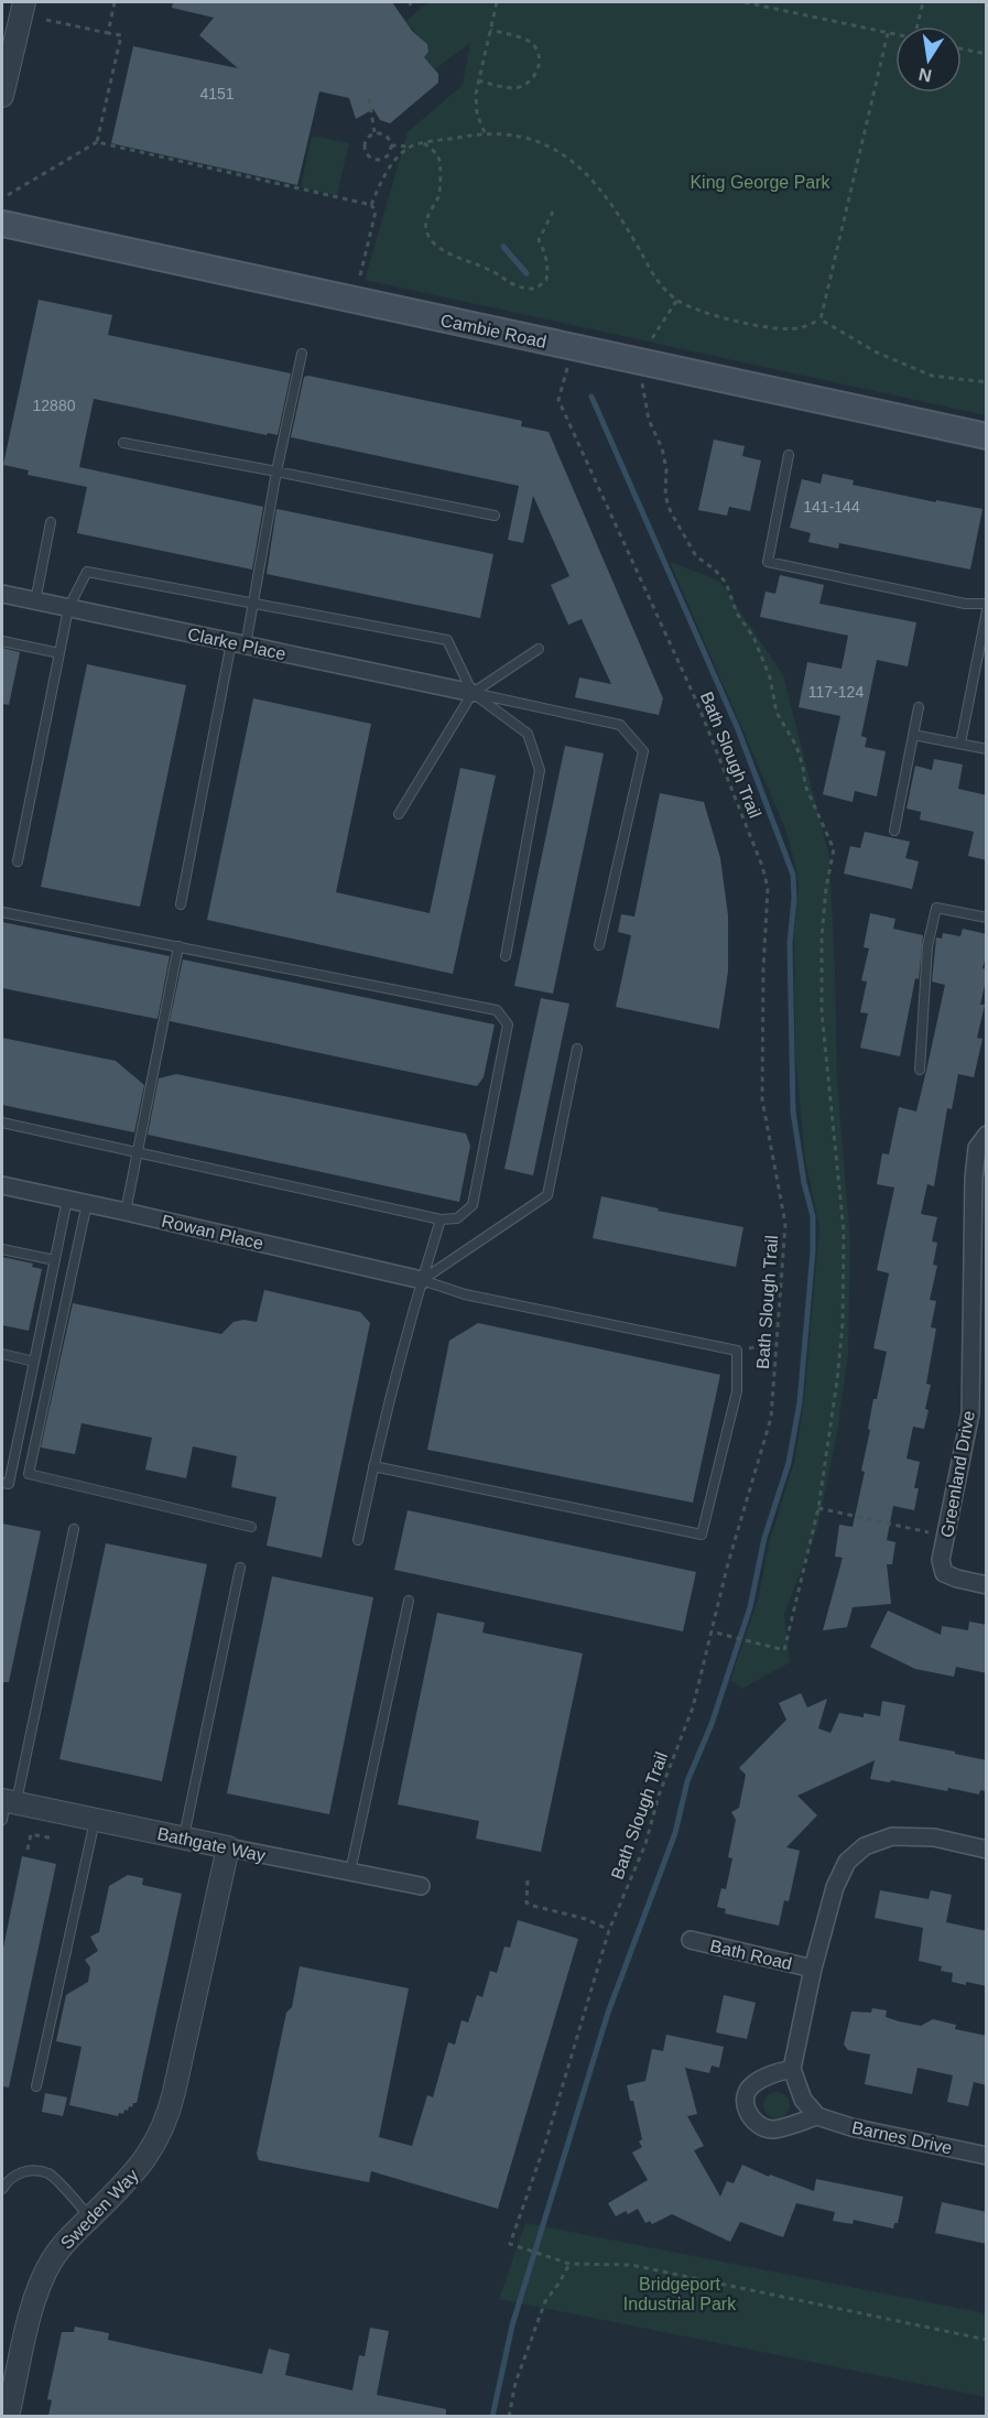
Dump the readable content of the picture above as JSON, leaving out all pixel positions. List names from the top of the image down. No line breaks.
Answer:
{"streets":{"main road":["Cambie Road"],"street":["Clarke Place","Rowan Place","Greenland Drive","Bathgate Way","Bath Road","Barnes Drive","Sweden Way"],"path":["Bath Slough Trail"]},"crossings":[["Bathgate Way","Sweden Way"]],"parks":["King George Park","Bridgeport Industrial Park"],"house_numbers":["4151","12880","141-144","117-124"],"north":"bottom"}
